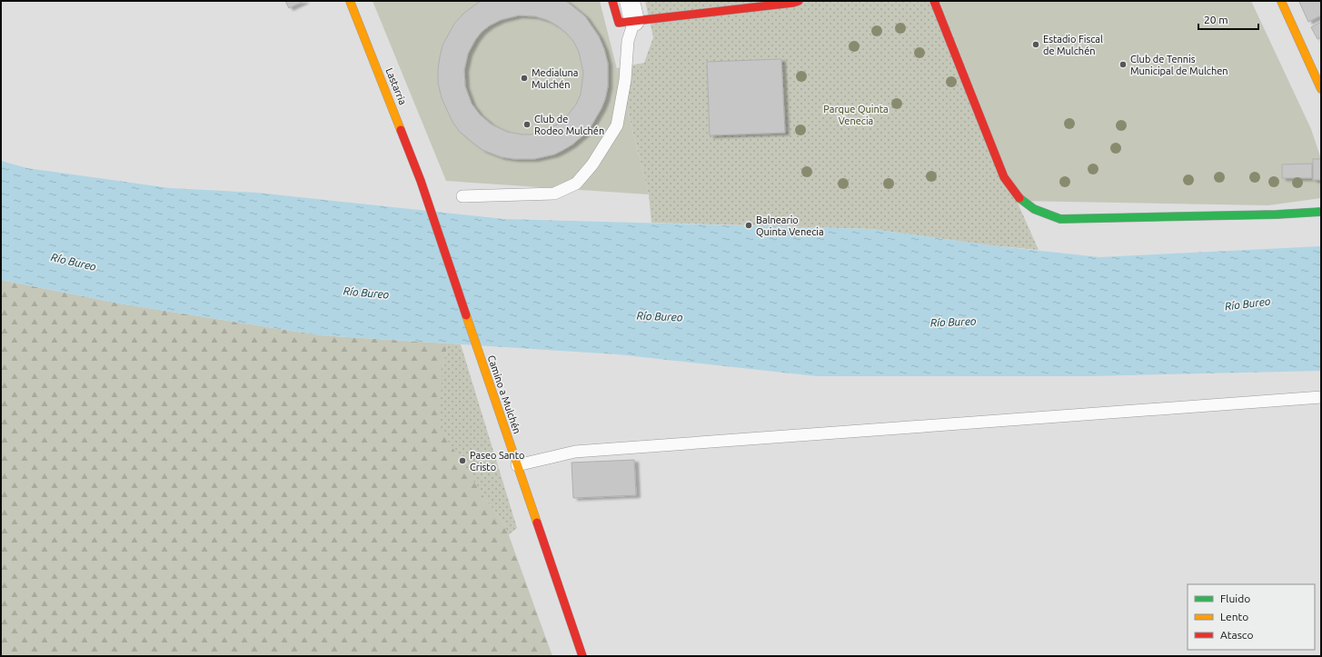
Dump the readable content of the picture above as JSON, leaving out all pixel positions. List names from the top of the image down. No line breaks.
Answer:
{"streets":{"street":["Lastarria","Camino a Mulchén"]},"crossings":[["Lastarria","Camino a Mulchén"]],"water":["Río Bureo"],"parks":["Parque Quinta Venecia"],"places":["Estadio Fiscal de Mulchén","Club de Tennis Municipal de Mulchen","Medialuna Mulchén","Club de Rodeo Mulchén","Balneario Quinta Venecia","Paseo Santo Cristo"],"legend":["Fluido","Lento","Atasco"],"scale_bar":"20 m"}
